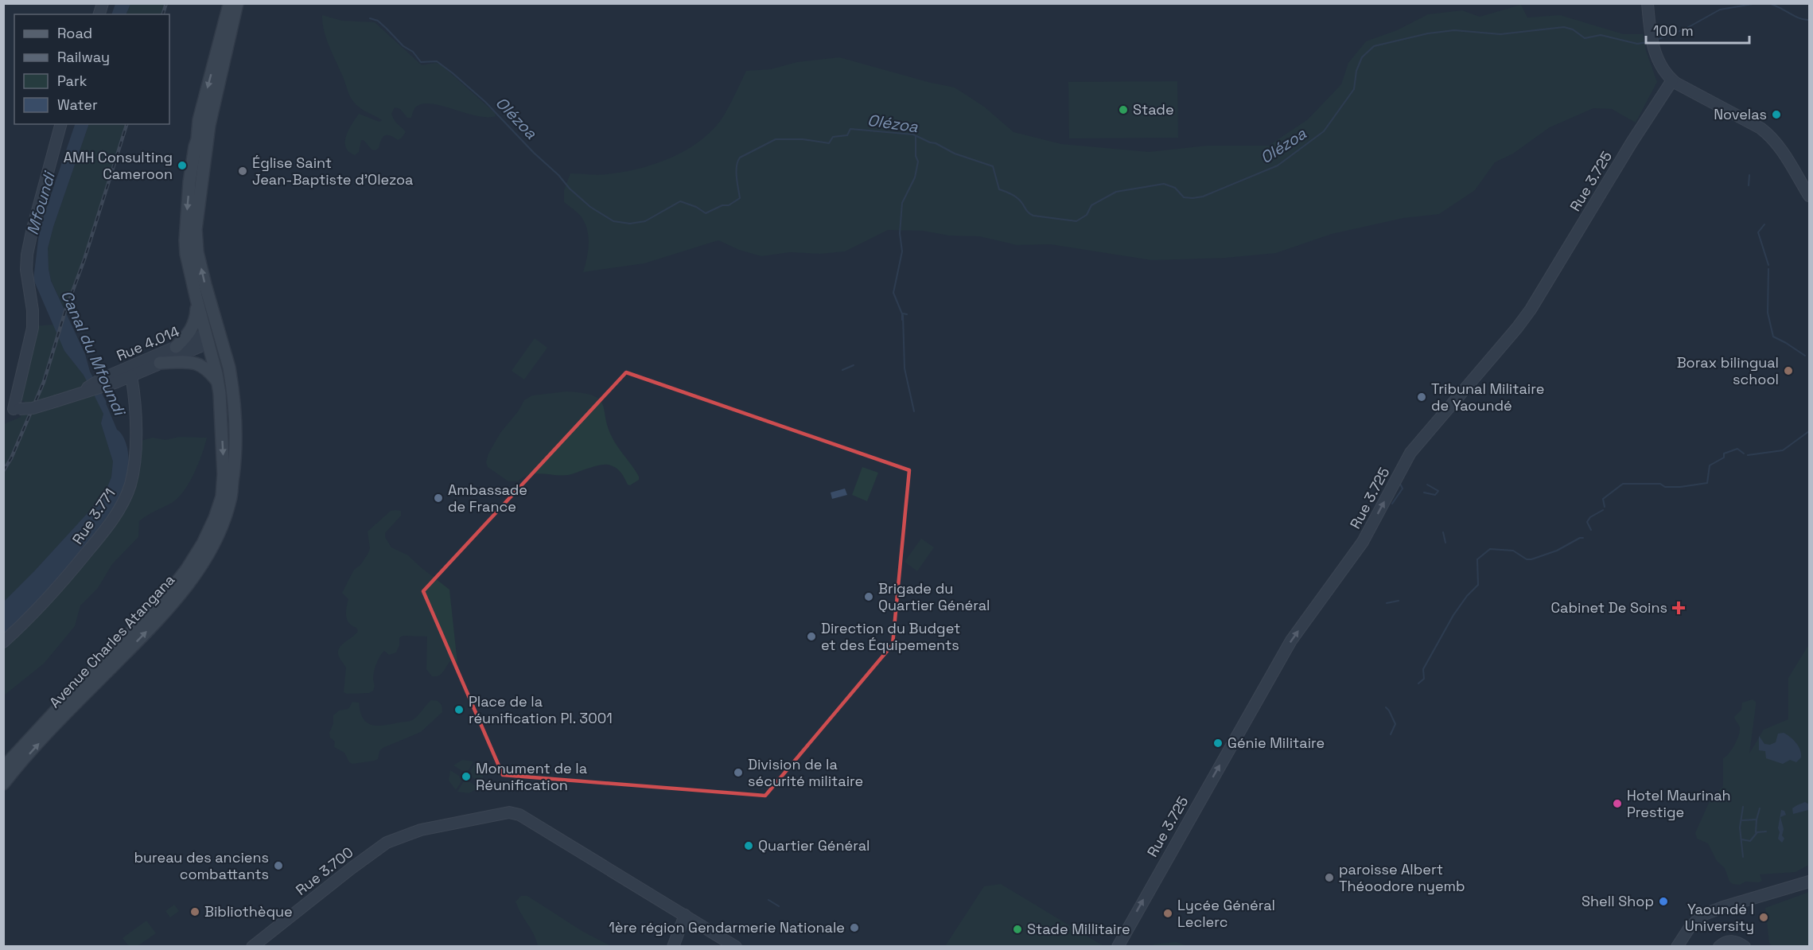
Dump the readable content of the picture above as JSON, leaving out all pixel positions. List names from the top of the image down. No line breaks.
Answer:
{"streets":{"main road":["Rue 3.725","Rue 4.014","Rue 3.771","Avenue Charles Atangana","Rue 3.700"]},"crossings":[["Rue 4.014","Rue 3.771"],["Rue 4.014","Avenue Charles Atangana"]],"one_way":["Rue 3.725"],"water":["Olézoa","Mfoundi","Canal du Mfoundi"],"places":{"other":["Stade","Novelas","AMH Consulting Cameroon","Église Saint Jean-Baptiste d'Olezoa","Borax bilingual school","Tribunal Militaire de Yaoundé","Ambassade de France","Brigade du Quartier Général","Direction du Budget et des Équipements","Place de la réunification Pl. 3001","Génie Militaire","Division de la sécurité militaire","Monument de la Réunification","Hotel Maurinah Prestige","Quartier Général","bureau des anciens combattants","paroisse Albert Théoodore nyemb","Shell Shop","Bibliothèque","Lycée Général Leclerc","Yaoundé I University","1ère région Gendarmerie Nationale","Stade Millitaire"],"health":["Cabinet De Soins"]},"legend":["Road","Railway","Park","Water"],"scale_bar":"100 m"}
